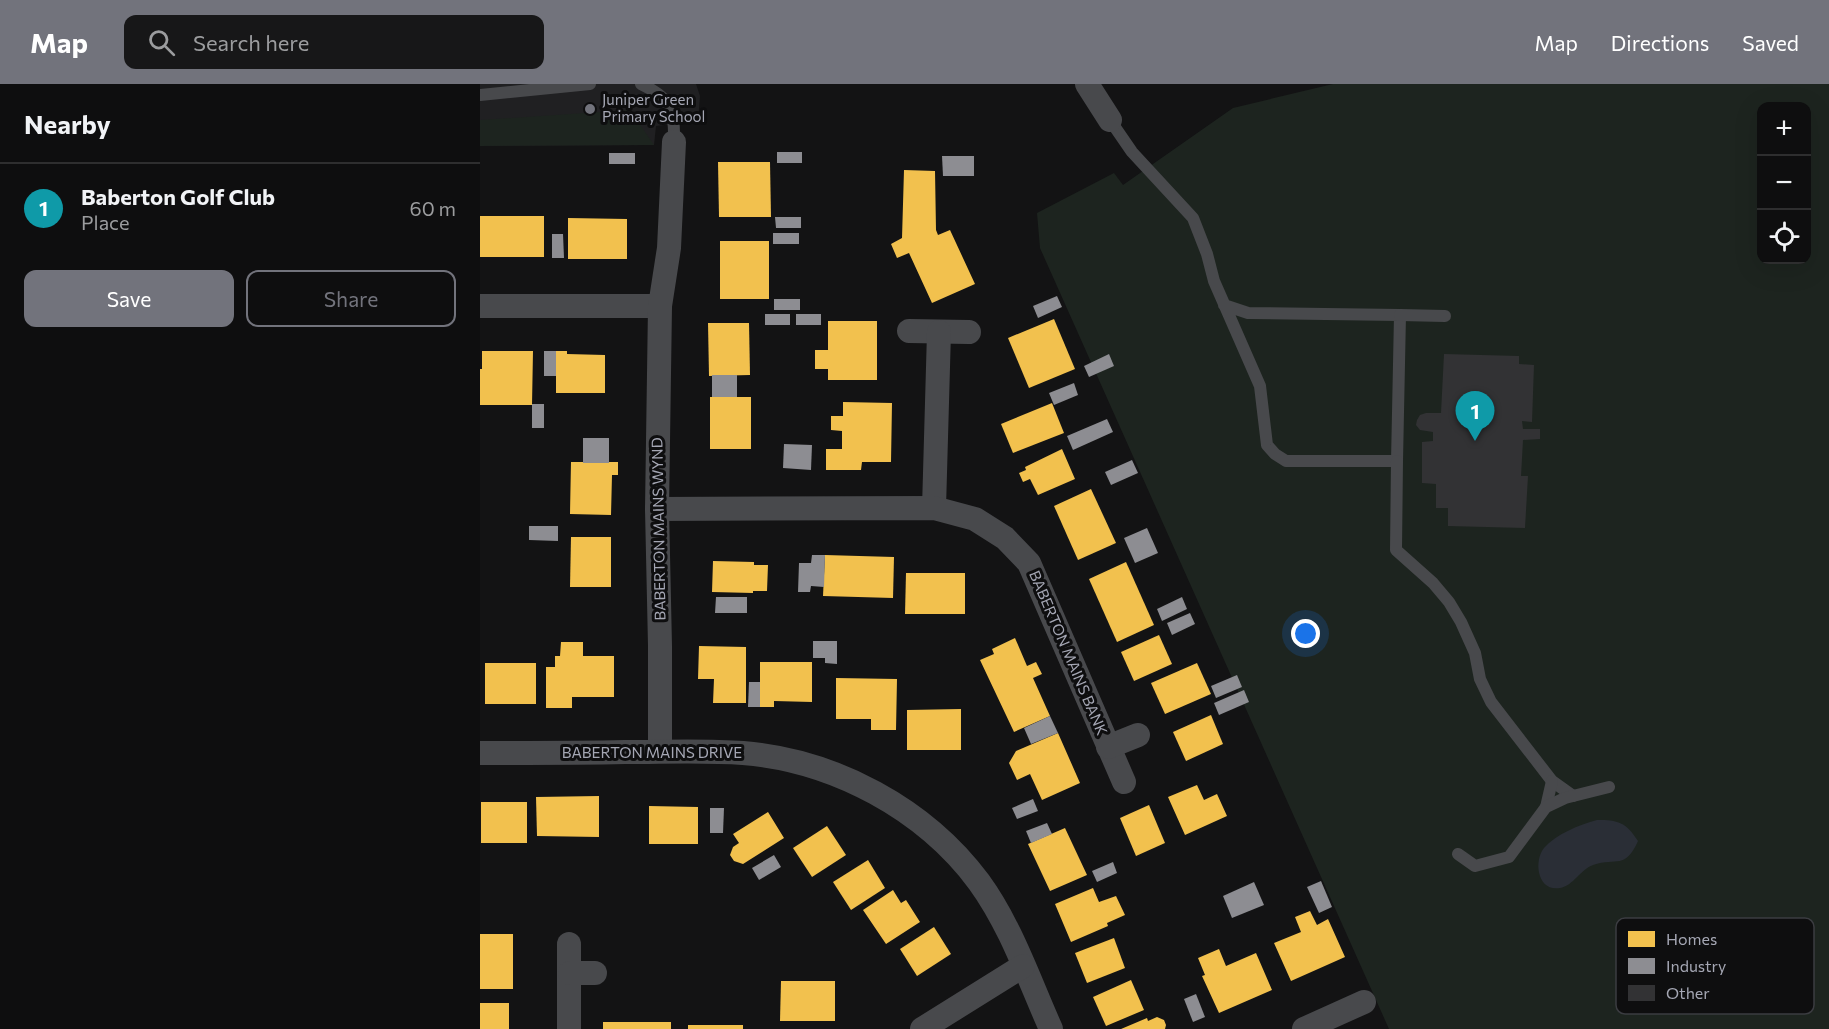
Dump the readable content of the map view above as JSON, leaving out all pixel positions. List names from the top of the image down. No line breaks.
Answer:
{"streets":{"street":["BABERTON MAINS WYND","BABERTON MAINS BANK","BABERTON MAINS DRIVE"]},"crossings":[["BABERTON MAINS WYND","BABERTON MAINS BANK"],["BABERTON MAINS WYND","BABERTON MAINS DRIVE"]],"places":["Juniper Green Primary School"],"legend":["Homes","Industry","Other"],"page":{"header":"Map","search":"Search here","nav":["Map","Directions","Saved"],"heading":"Nearby","map_buttons":["+","−"],"list":[{"mark":"1","name":"Baberton Golf Club","note":"Place","value":"60 m"}],"buttons":["Save","Share"],"pins":"1"}}
